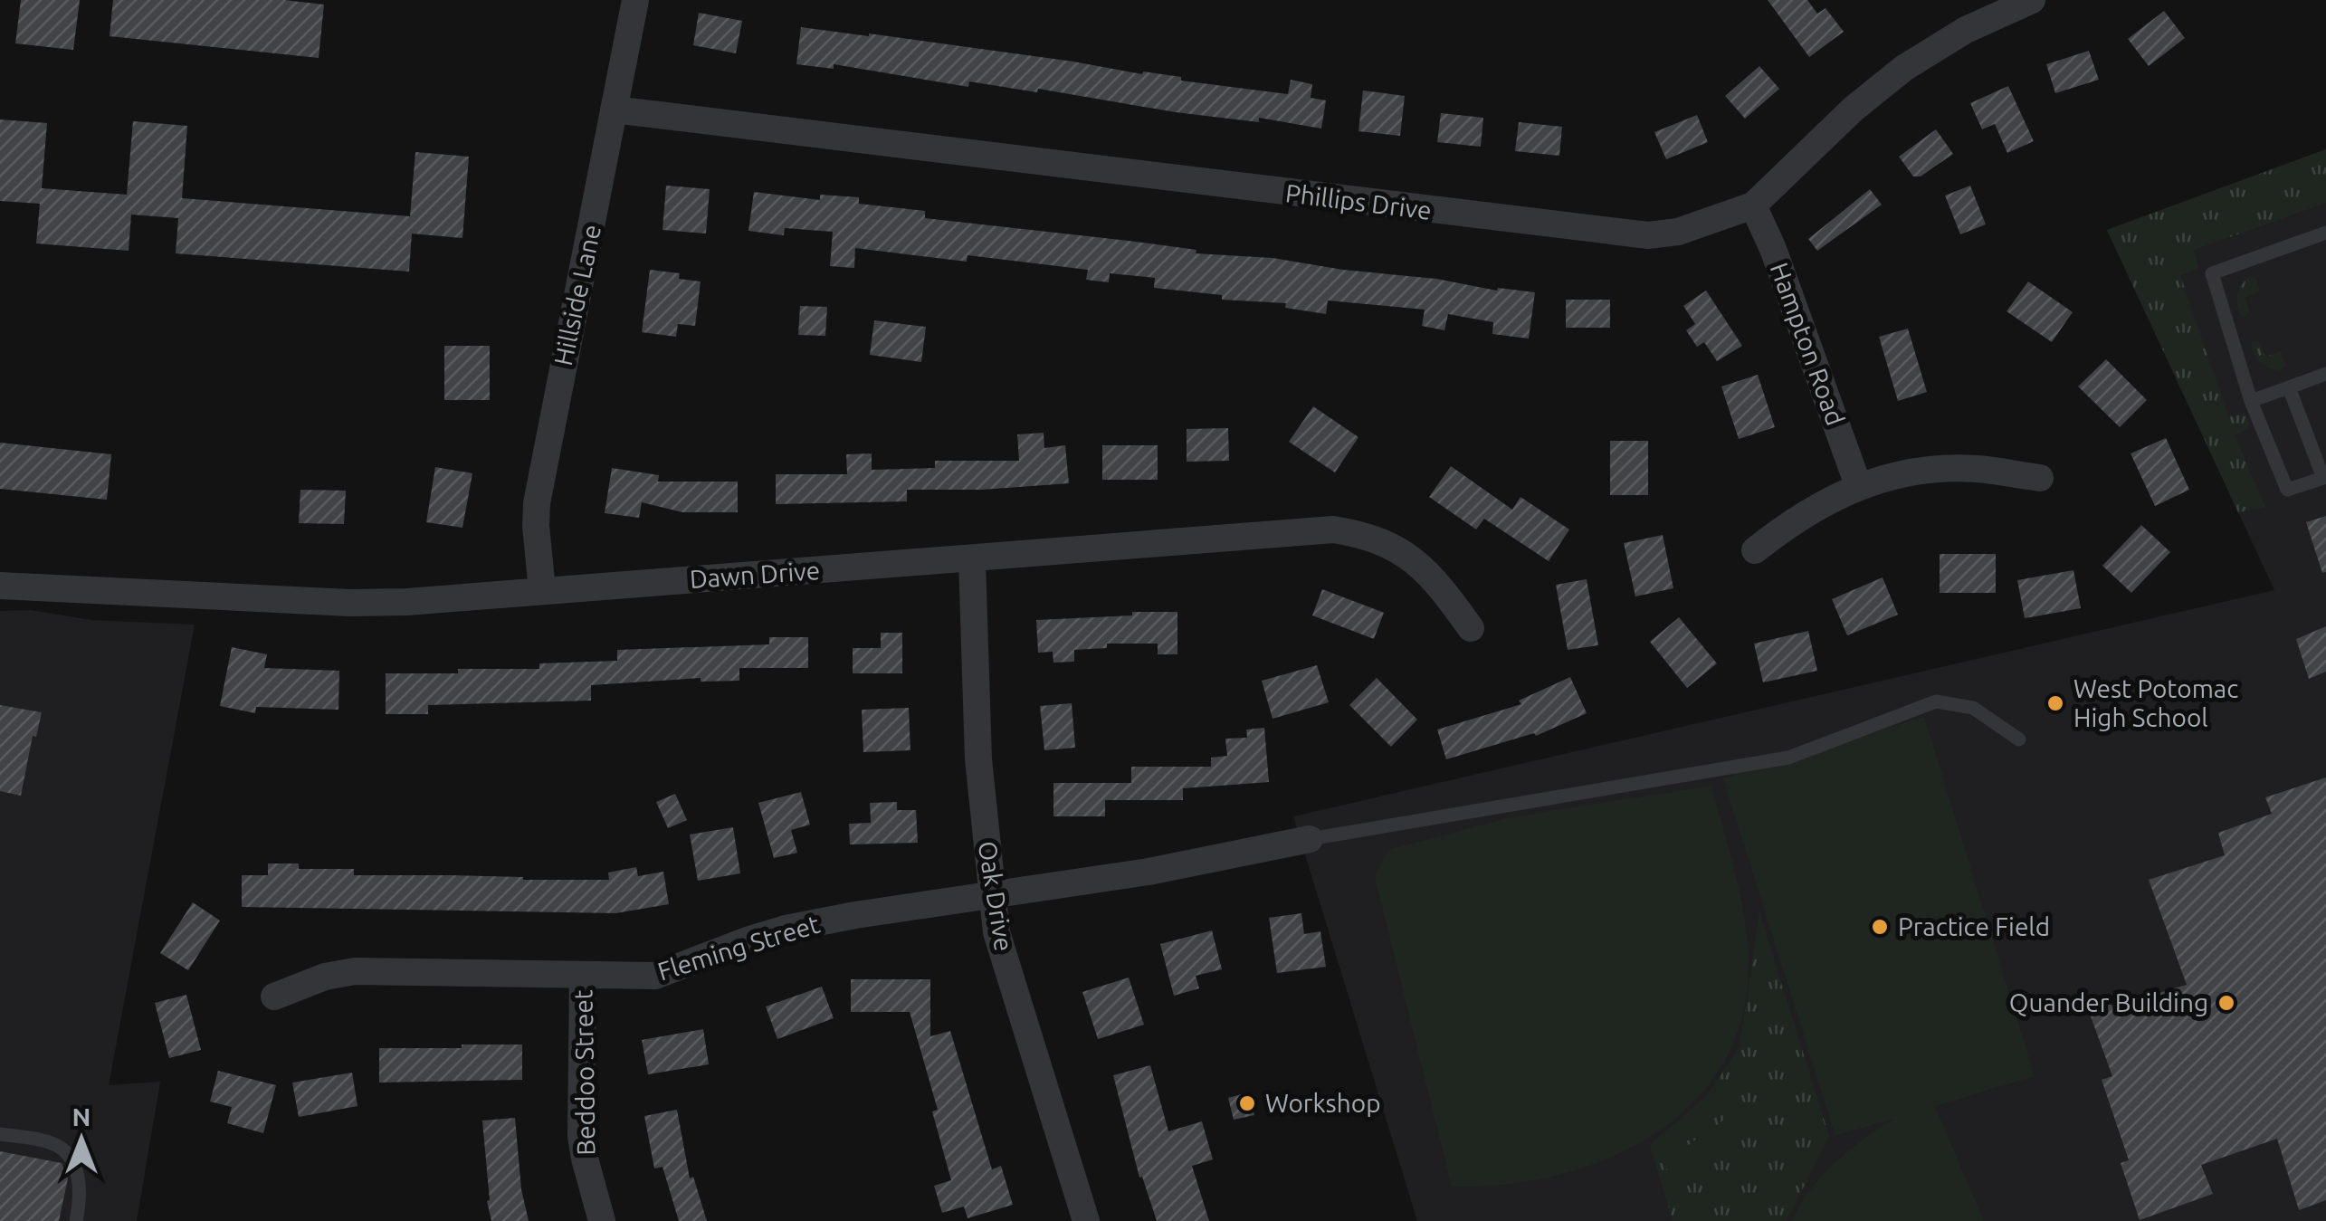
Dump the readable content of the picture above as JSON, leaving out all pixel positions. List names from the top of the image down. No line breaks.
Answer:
{"streets":{"street":["Phillips Drive","Hillside Lane","Hampton Road","Dawn Drive","Oak Drive","Fleming Street","Beddoo Street"]},"crossings":[["Phillips Drive","Hillside Lane"],["Phillips Drive","Hampton Road"],["Hillside Lane","Dawn Drive"],["Dawn Drive","Oak Drive"],["Oak Drive","Fleming Street"],["Fleming Street","Beddoo Street"]],"places":["West Potomac High School","Practice Field","Quander Building","Workshop"],"north":"top"}
